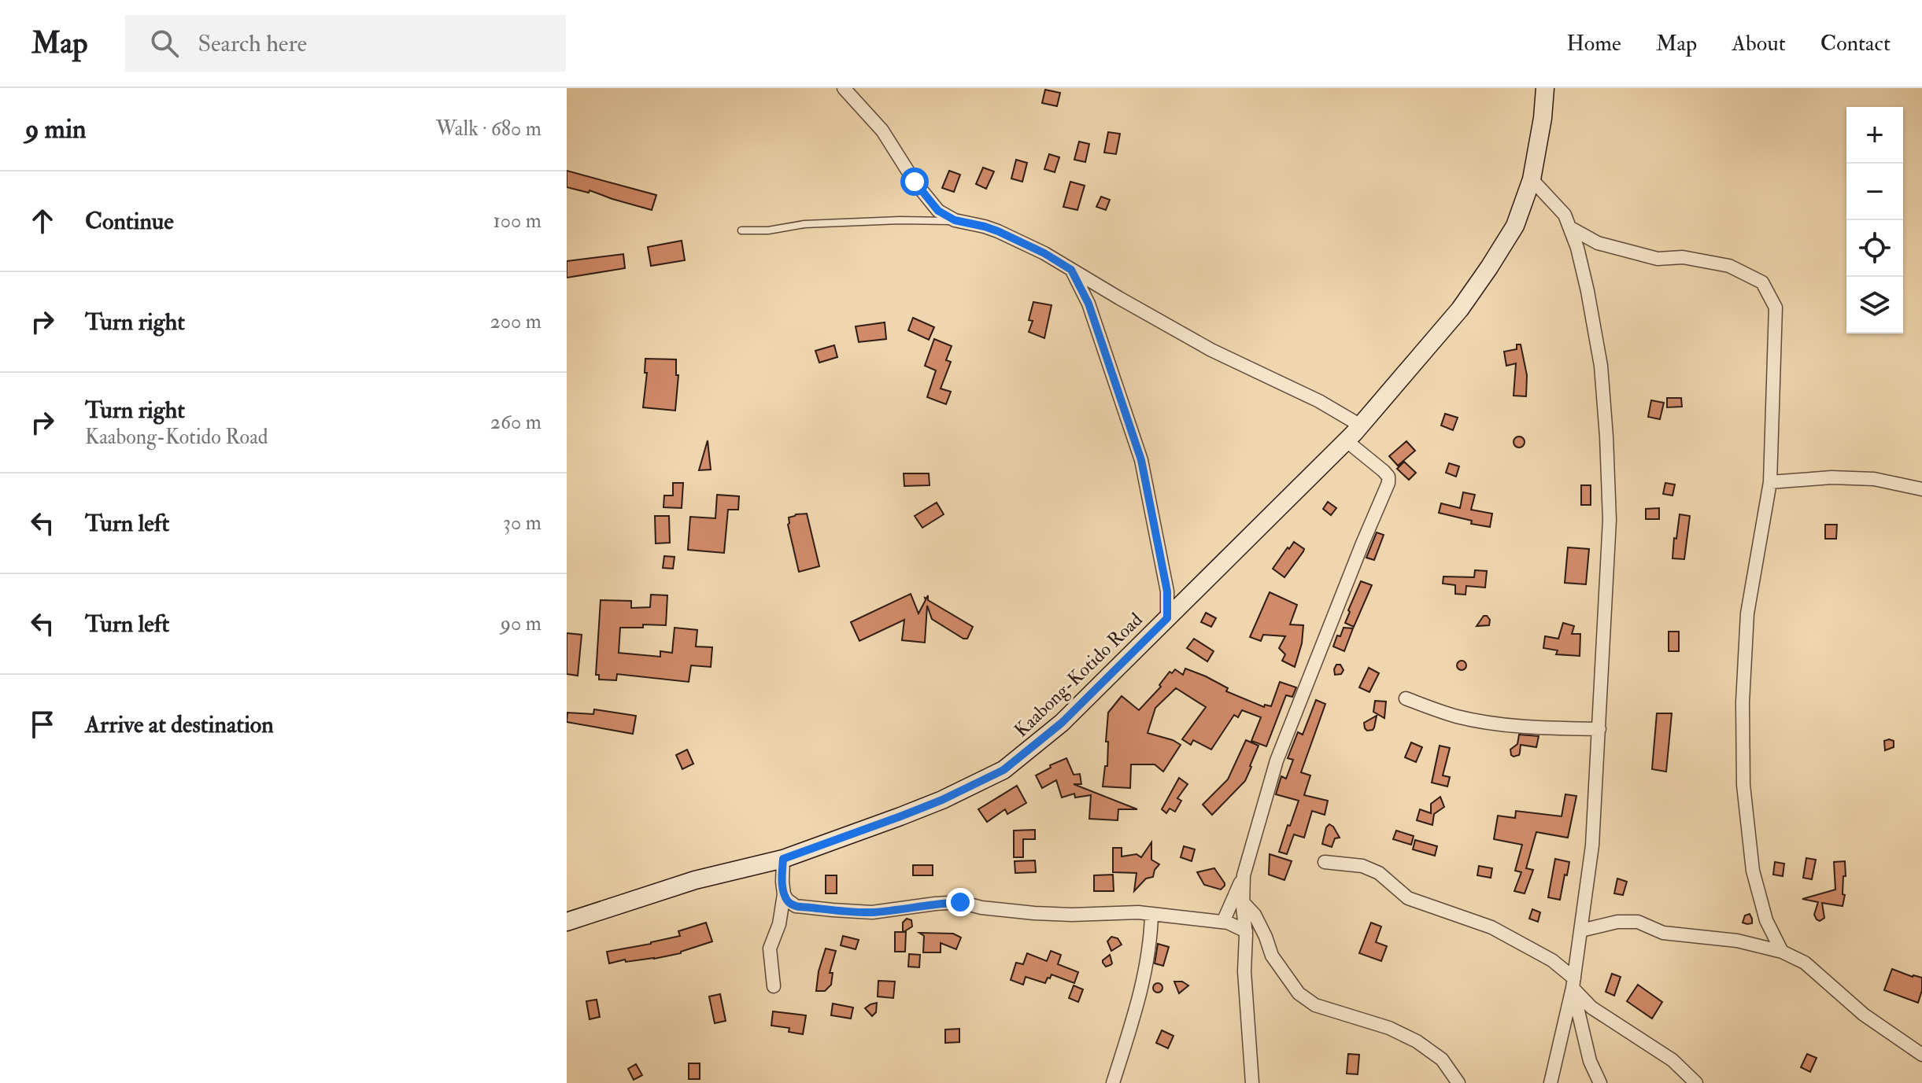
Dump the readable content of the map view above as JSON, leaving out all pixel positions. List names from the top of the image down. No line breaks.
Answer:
{"streets":{"main road":["Kaabong-Kotido Road"]},"page":{"header":"Map","search":"Search here","nav":["Home","Map","About","Contact"],"heading":["9 min","Walk · 680 m"],"map_buttons":["+","−"],"list":[["Continue","100 m"],["Turn right","200 m"],["Turn right","Kaabong-Kotido Road","260 m"],["Turn left","30 m"],["Turn left","90 m"],"Arrive at destination"]}}
